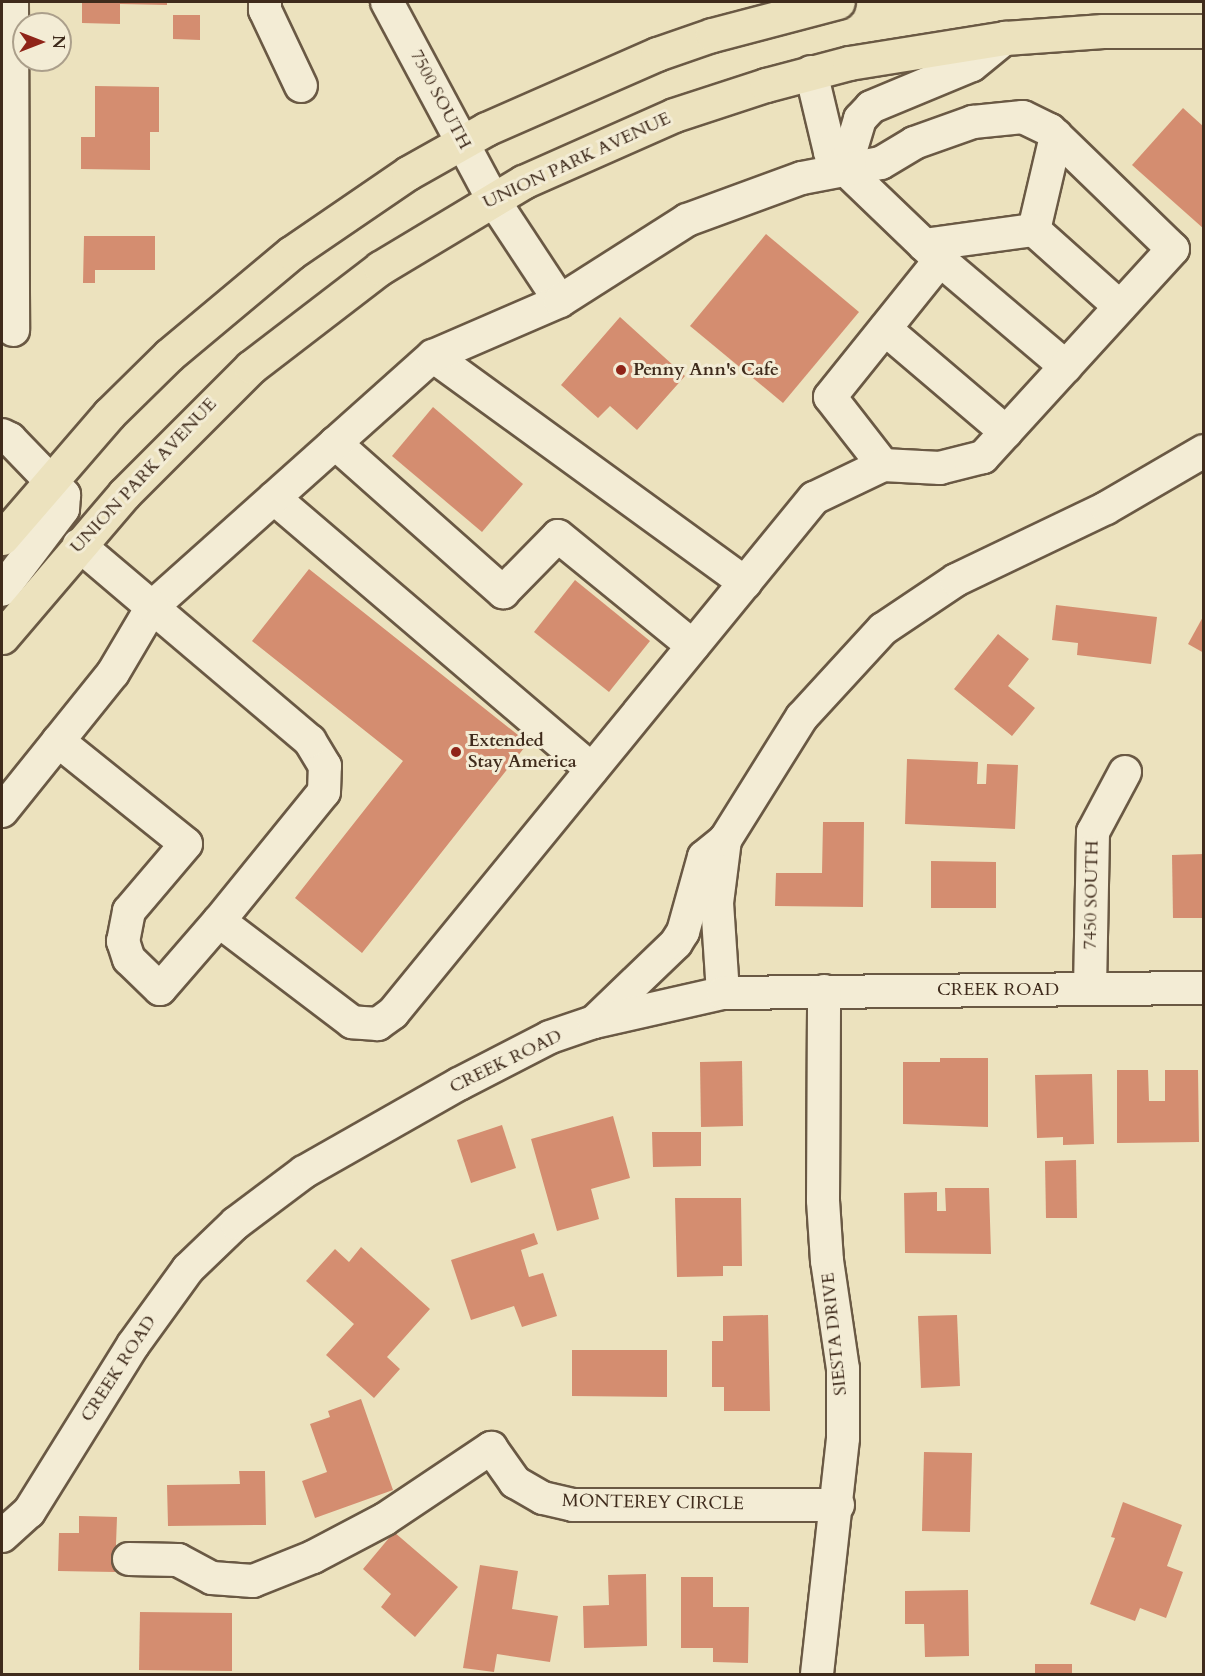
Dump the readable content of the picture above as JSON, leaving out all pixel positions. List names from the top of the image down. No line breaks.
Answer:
{"streets":{"main road":["UNION PARK AVENUE"],"street":["7500 SOUTH","7450 SOUTH","CREEK ROAD","SIESTA DRIVE","MONTEREY CIRCLE"]},"crossings":[["7500 SOUTH","UNION PARK AVENUE"],["7450 SOUTH","CREEK ROAD"],["CREEK ROAD","SIESTA DRIVE"],["SIESTA DRIVE","MONTEREY CIRCLE"]],"places":["Penny Ann's Cafe","Extended Stay America"],"north":"right"}
